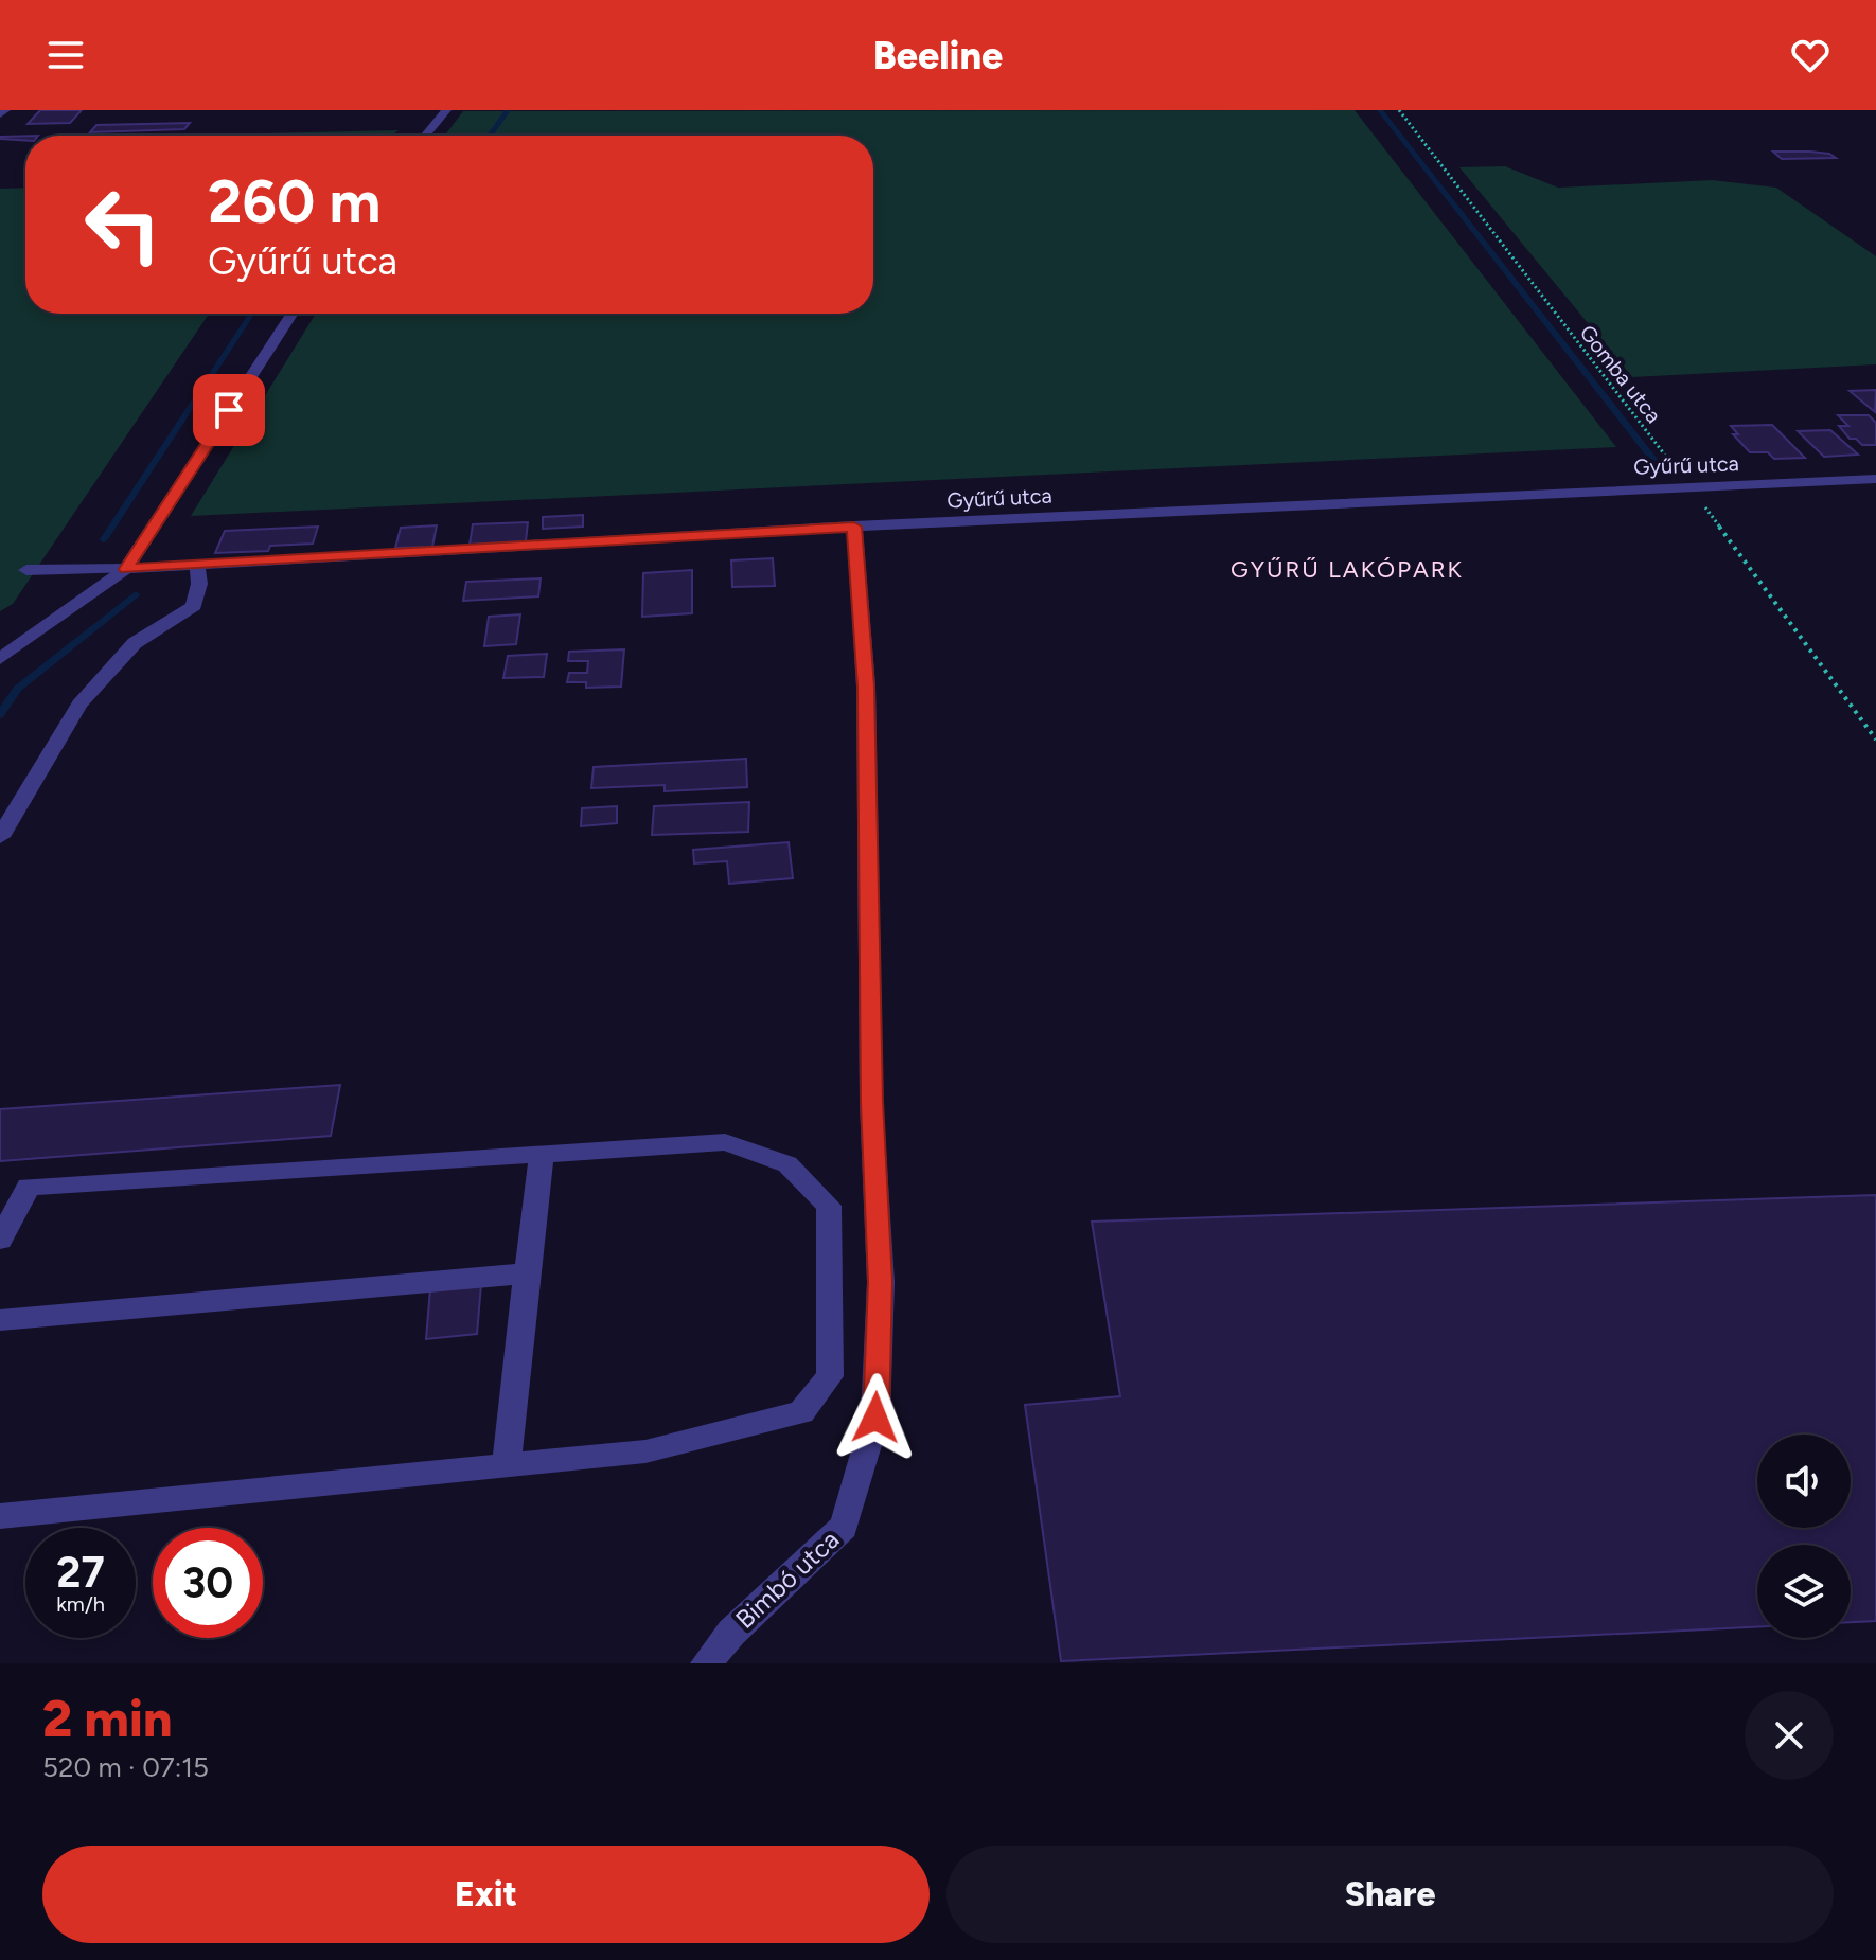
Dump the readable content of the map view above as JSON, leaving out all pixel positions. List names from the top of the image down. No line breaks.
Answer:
{"streets":{"street":["Gyűrű utca","Bimbó utca"],"path":["Gomba utca"]},"crossings":[["Gomba utca","Gyűrű utca"],["Gyűrű utca","Bimbó utca"]],"districts":["GYŰRŰ LAKÓPARK"],"page":{"header":"Beeline","turn":["260 m","Gyűrű utca"],"speed":"27 km/h","limit":"30","heading":["2 min","520 m · 07:15"],"buttons":["Exit","Share"]}}
